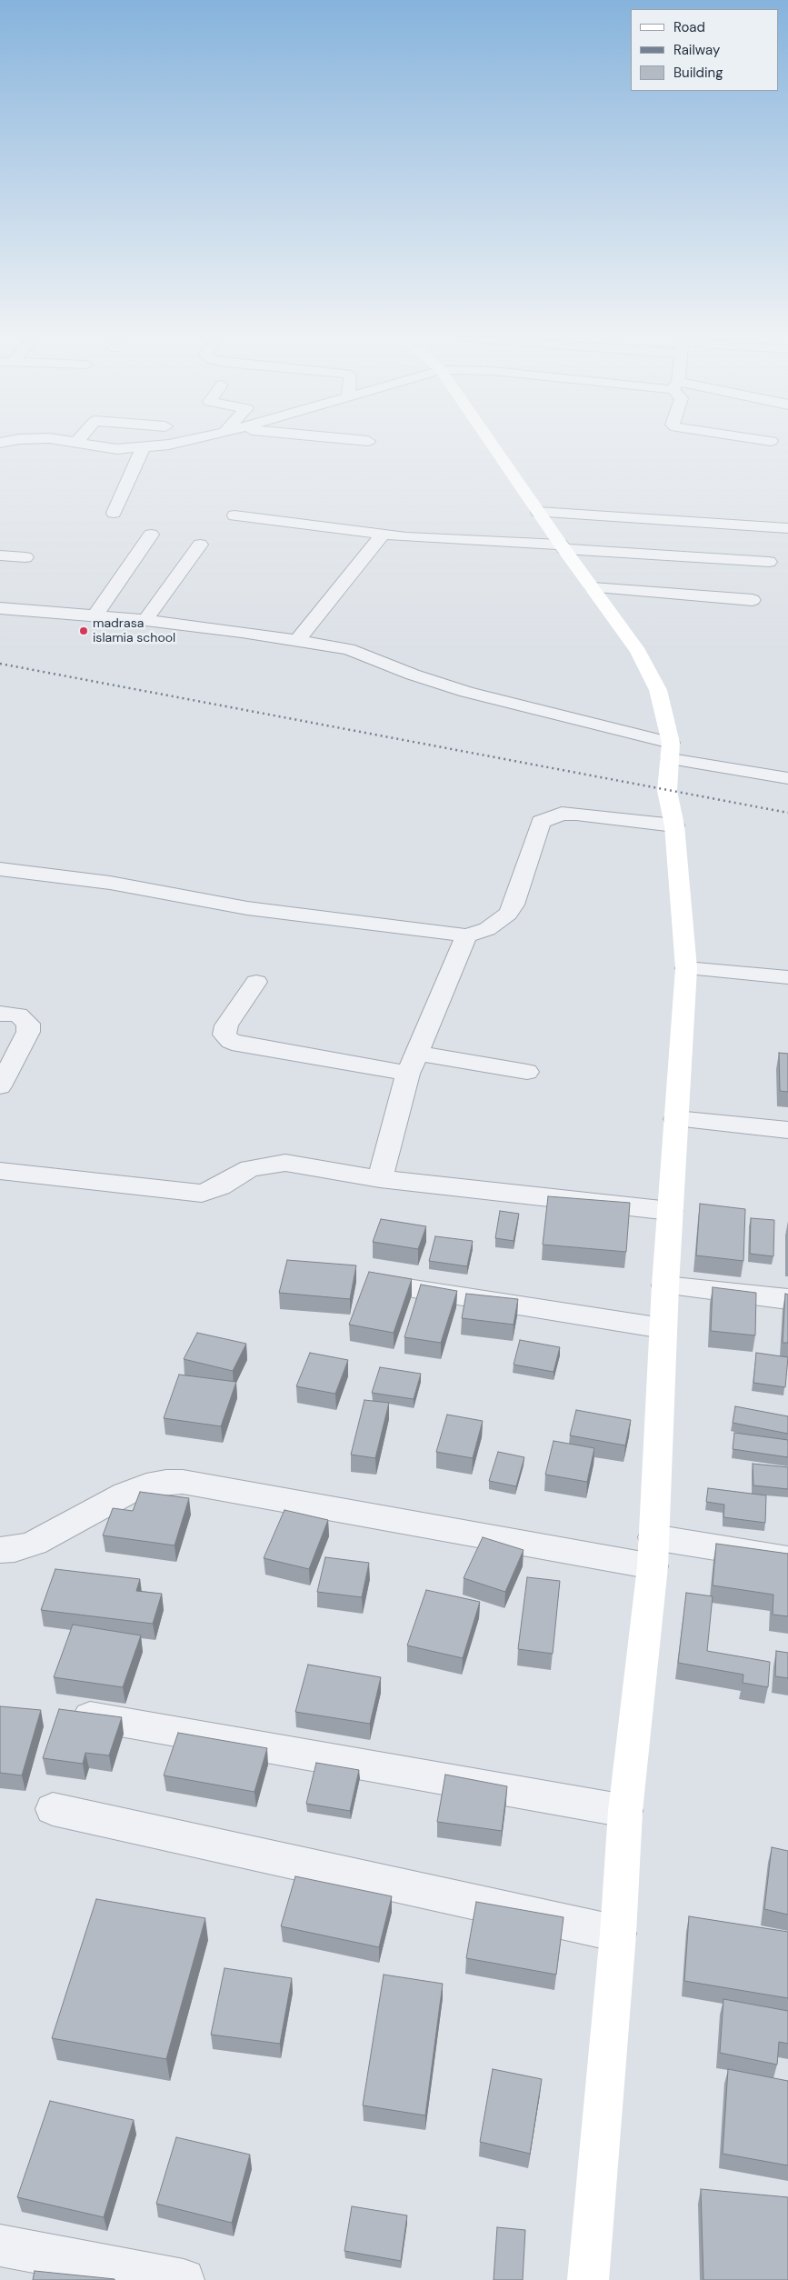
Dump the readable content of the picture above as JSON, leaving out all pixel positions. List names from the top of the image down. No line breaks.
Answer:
{"places":["madrasa islamia school"],"legend":["Road","Railway","Building"]}
